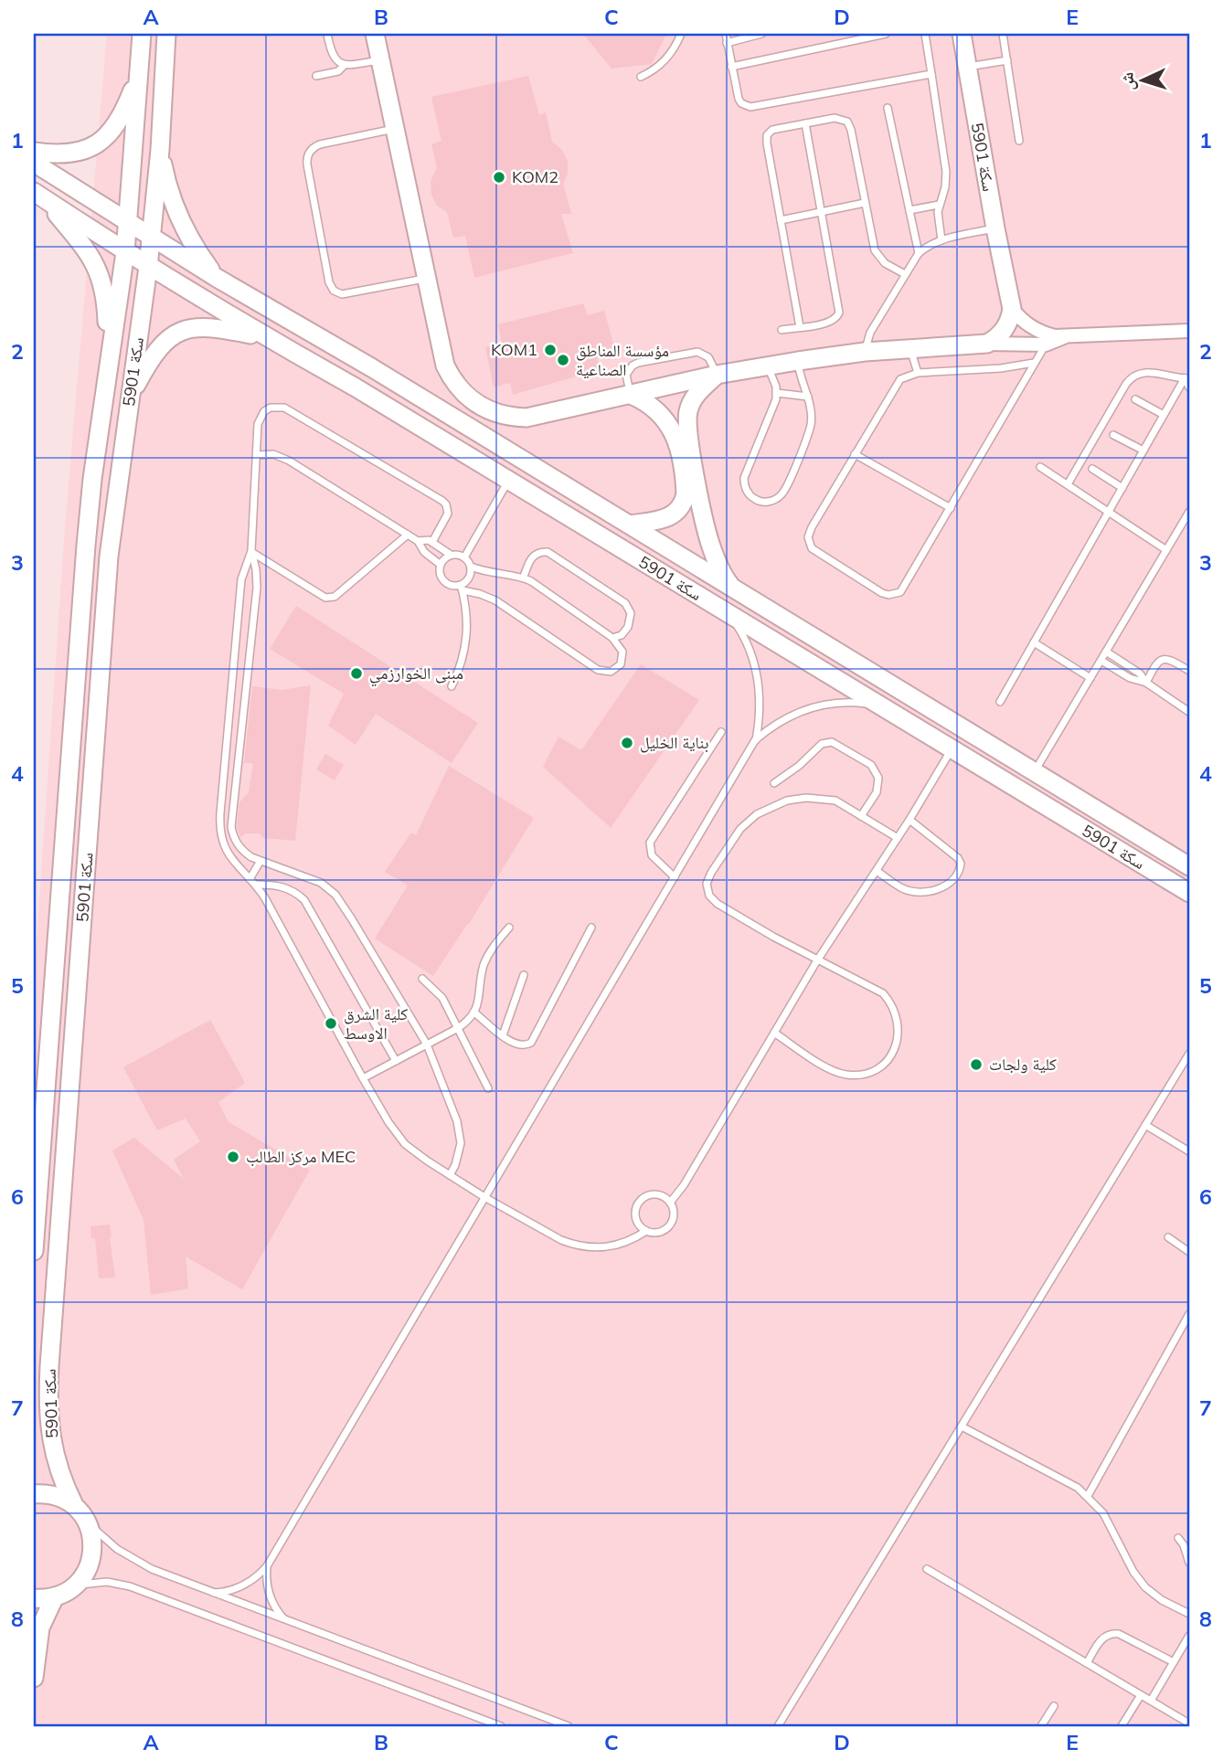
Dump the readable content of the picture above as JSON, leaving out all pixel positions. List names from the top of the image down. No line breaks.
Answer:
{"streets":{"street":["سكة 5901"]},"places":["KOM2","KOM1","مؤسسة المناطق الصناعية","مبنى الخوارزمي","بناية الخليل","كلية الشرق الاوسط","كلية ولجات","مركز الطالب MEC"],"north":"left","grid":{"columns":["A","B","C","D","E"],"rows":["1","2","3","4","5","6","7","8"]}}
